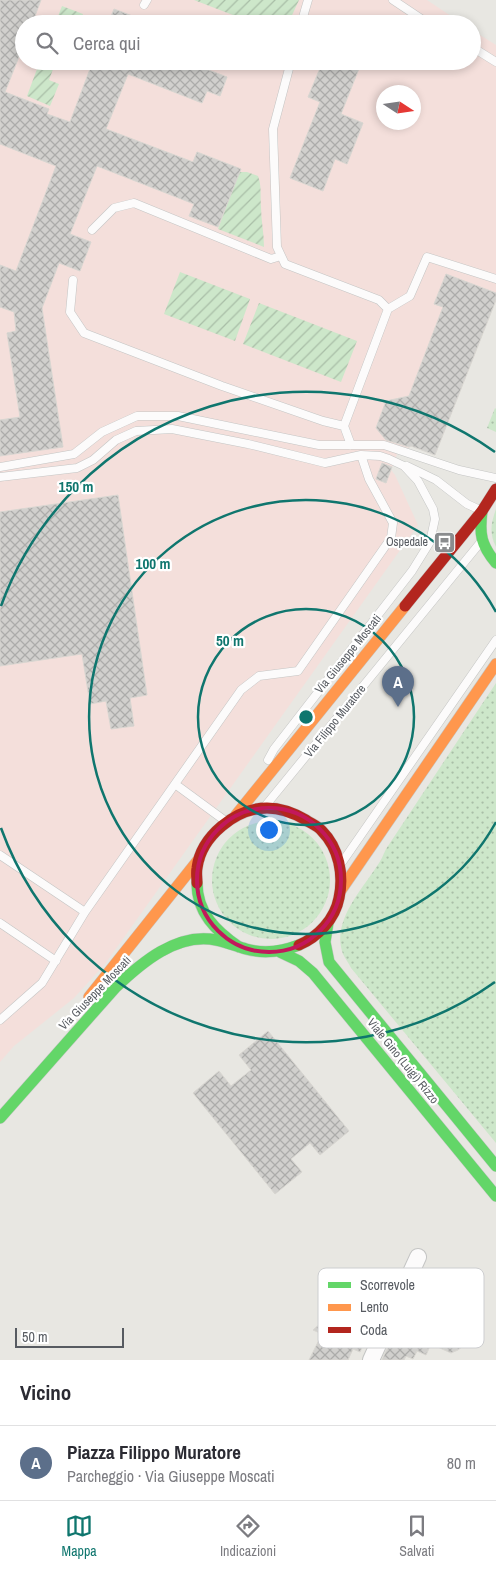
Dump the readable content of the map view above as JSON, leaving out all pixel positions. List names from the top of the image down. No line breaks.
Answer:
{"streets":{"street":["Via Giuseppe Moscati","Viale Gino (Luigi) Rizzo"],"lane":["Via Filippo Muratore"]},"crossings":[["Via Giuseppe Moscati","Via Filippo Muratore"],["Via Giuseppe Moscati","Viale Gino (Luigi) Rizzo"],["Via Filippo Muratore","Viale Gino (Luigi) Rizzo"]],"places":{"bus stop":["Ospedale"]},"legend":["Scorrevole","Lento","Coda"],"scale_bar":"50 m","north":"right","page":{"search":"Cerca qui","pins":"A","scale":"50 m","heading":"Vicino","list":[{"mark":"A","name":"Piazza Filippo Muratore","note":"Parcheggio · Via Giuseppe Moscati","value":"80 m"}],"nav":["Mappa","Indicazioni","Salvati"]},"rings":["150 m","100 m","50 m"]}
